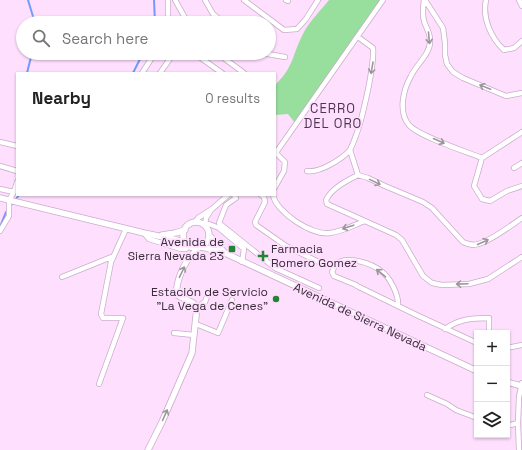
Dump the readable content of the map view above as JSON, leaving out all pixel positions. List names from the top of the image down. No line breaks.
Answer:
{"streets":{"street":["Avenida de Sierra Nevada"]},"districts":["CERRO DEL ORO"],"places":{"transit":["Avenida de Sierra Nevada 23"],"health":["Farmacia Romero Gomez"],"other":["Estación de Servicio \"La Vega de Cenes\""]},"page":{"search":"Search here","heading":["Nearby","0 results"],"map_buttons":["+","−"]}}
